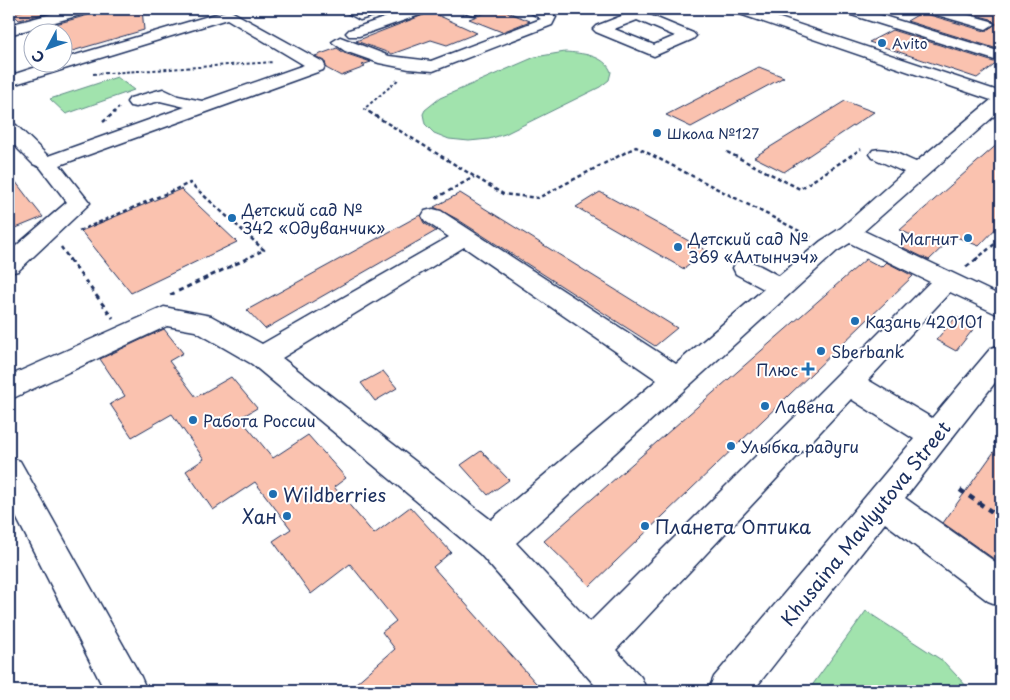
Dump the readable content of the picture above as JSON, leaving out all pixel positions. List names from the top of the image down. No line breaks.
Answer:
{"streets":{"street":["Khusaina Mavlyutova Street"]},"places":{"other":["Avito","Школа №127","Детский сад № 342 «Одуванчик»","Магнит","Детский сад № 369 «Алтынчэч»","Казань 420101","Sberbank","Лавена","Работа России","Улыбка радуги","Wildberries","Хан","Планета Оптика"],"health":["Плюс"]},"north":"bottom left"}
